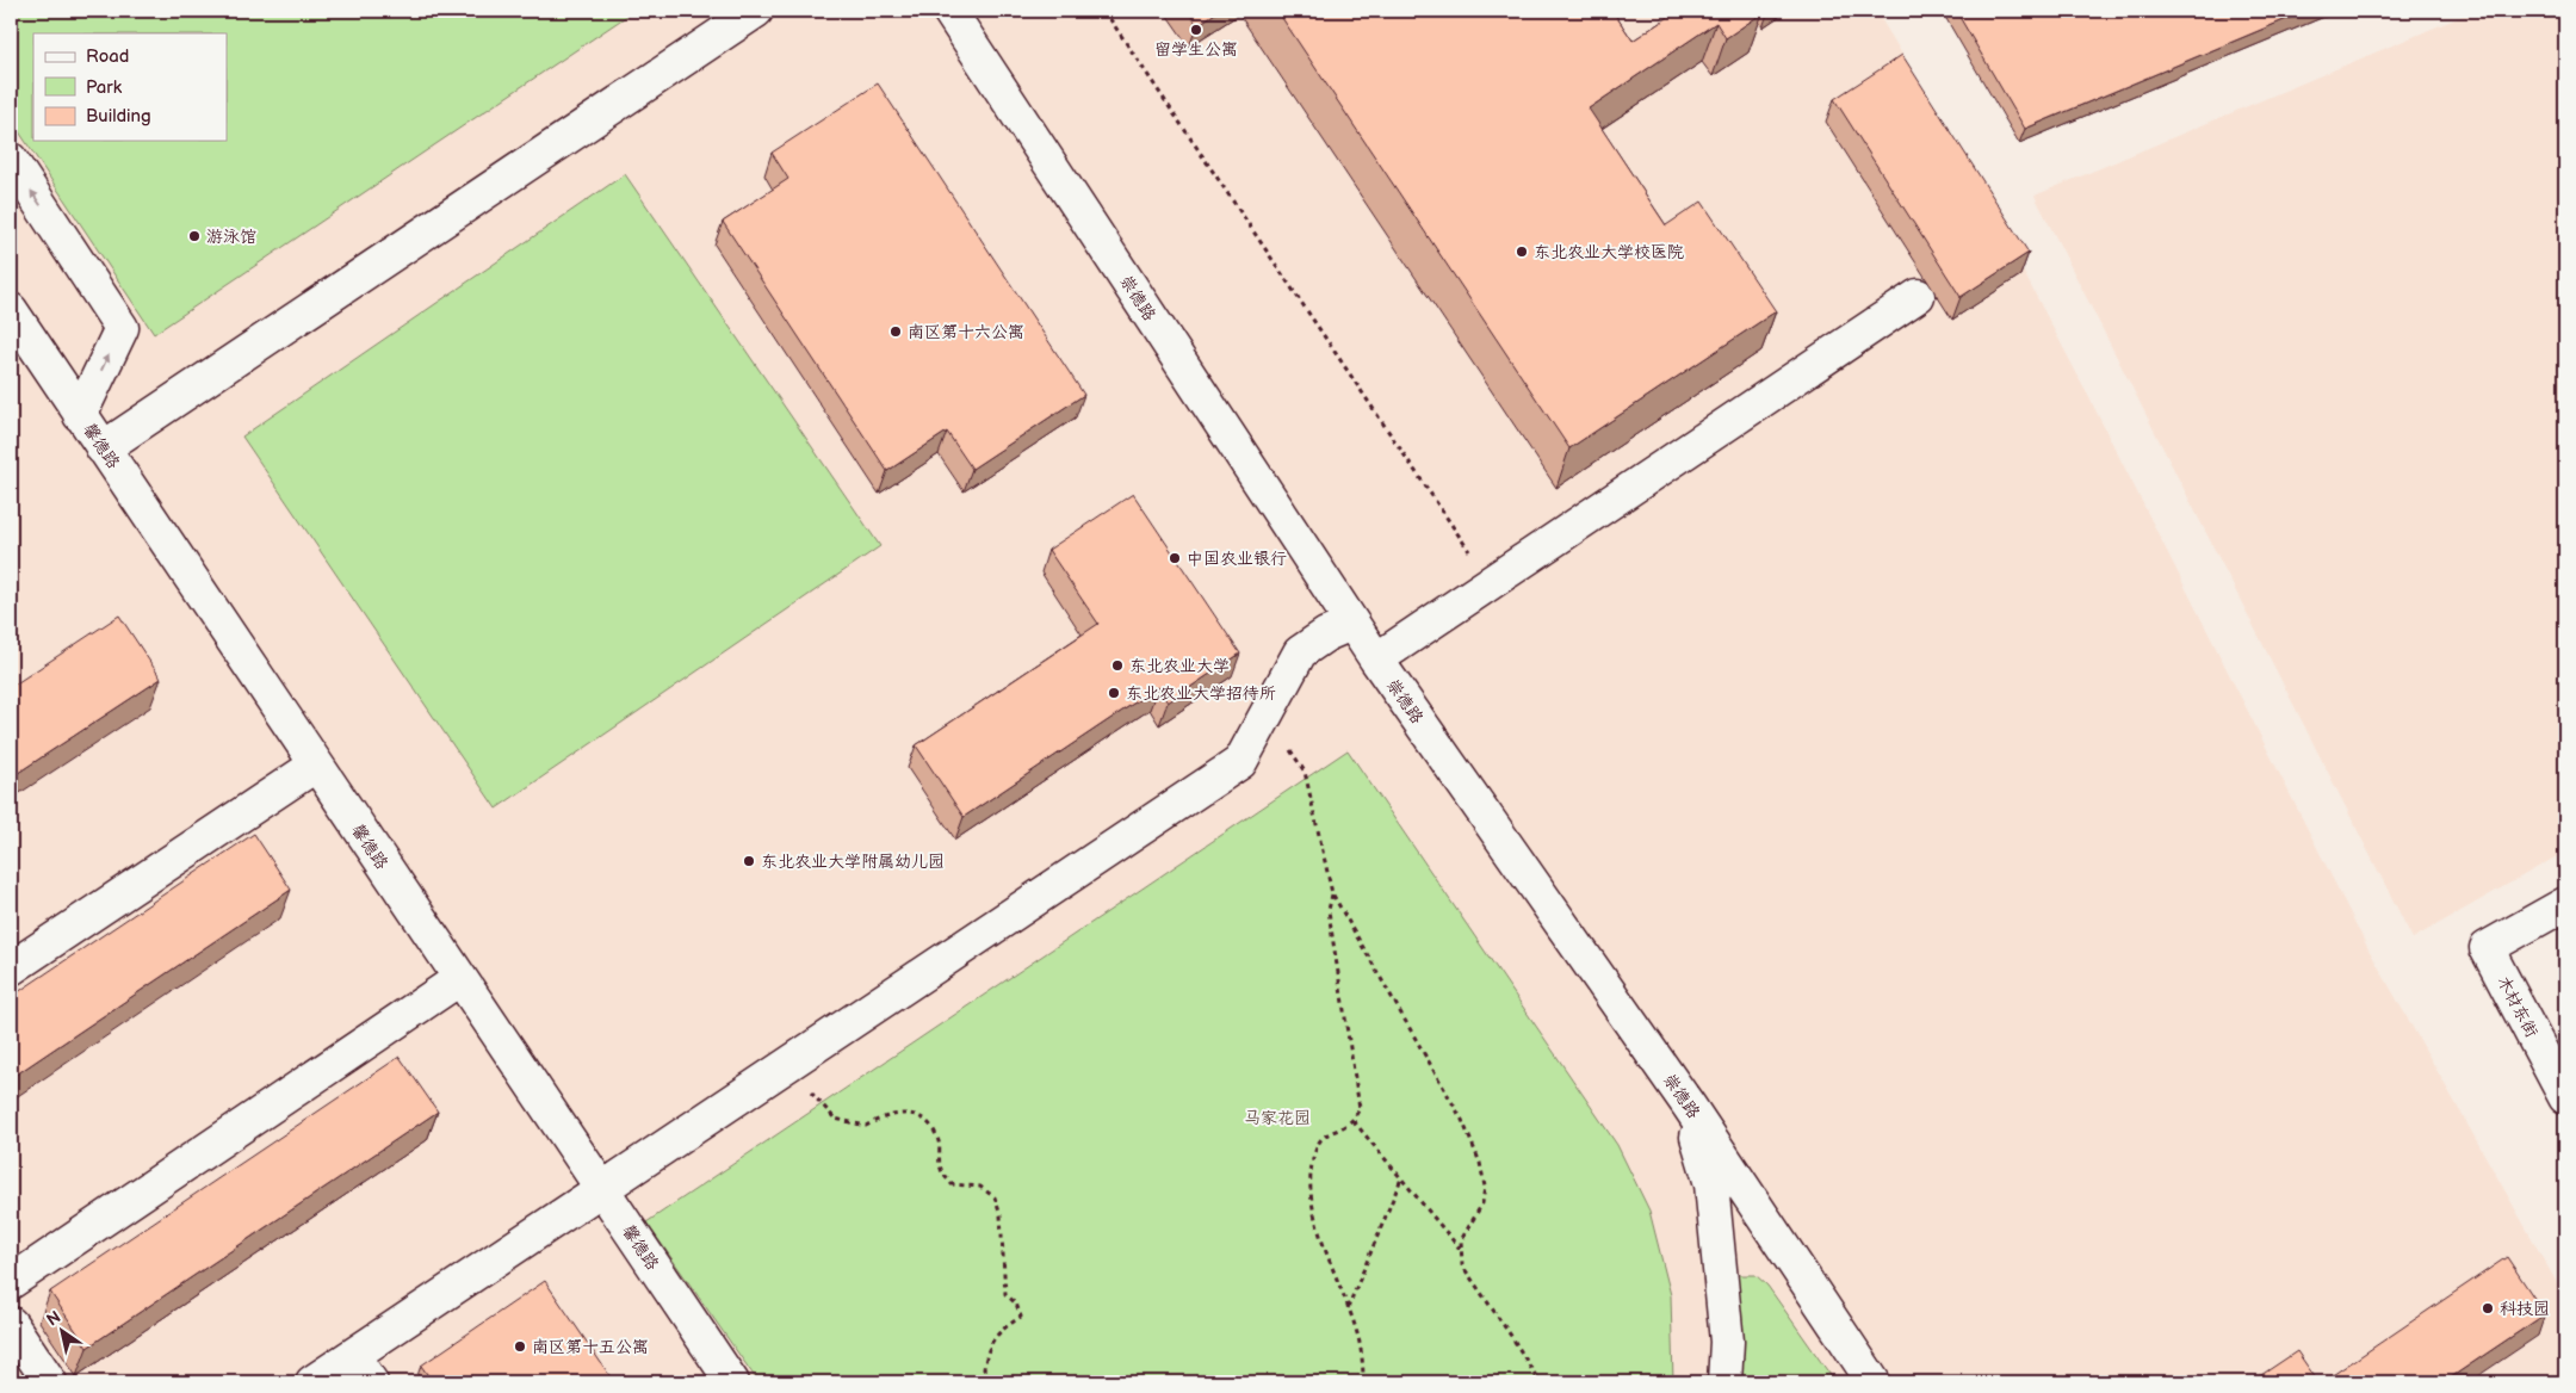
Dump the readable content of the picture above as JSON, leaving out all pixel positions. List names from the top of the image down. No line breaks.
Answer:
{"streets":{"street":["崇德路","馨德路","木材东街"]},"parks":["马家花园"],"places":["留学生公寓","游泳馆","东北农业大学校医院","南区第十六公寓","中国农业银行","东北农业大学","东北农业大学招待所","东北农业大学附属幼儿园","科技园","南区第十五公寓"],"legend":["Road","Park","Building"],"north":"top left"}
